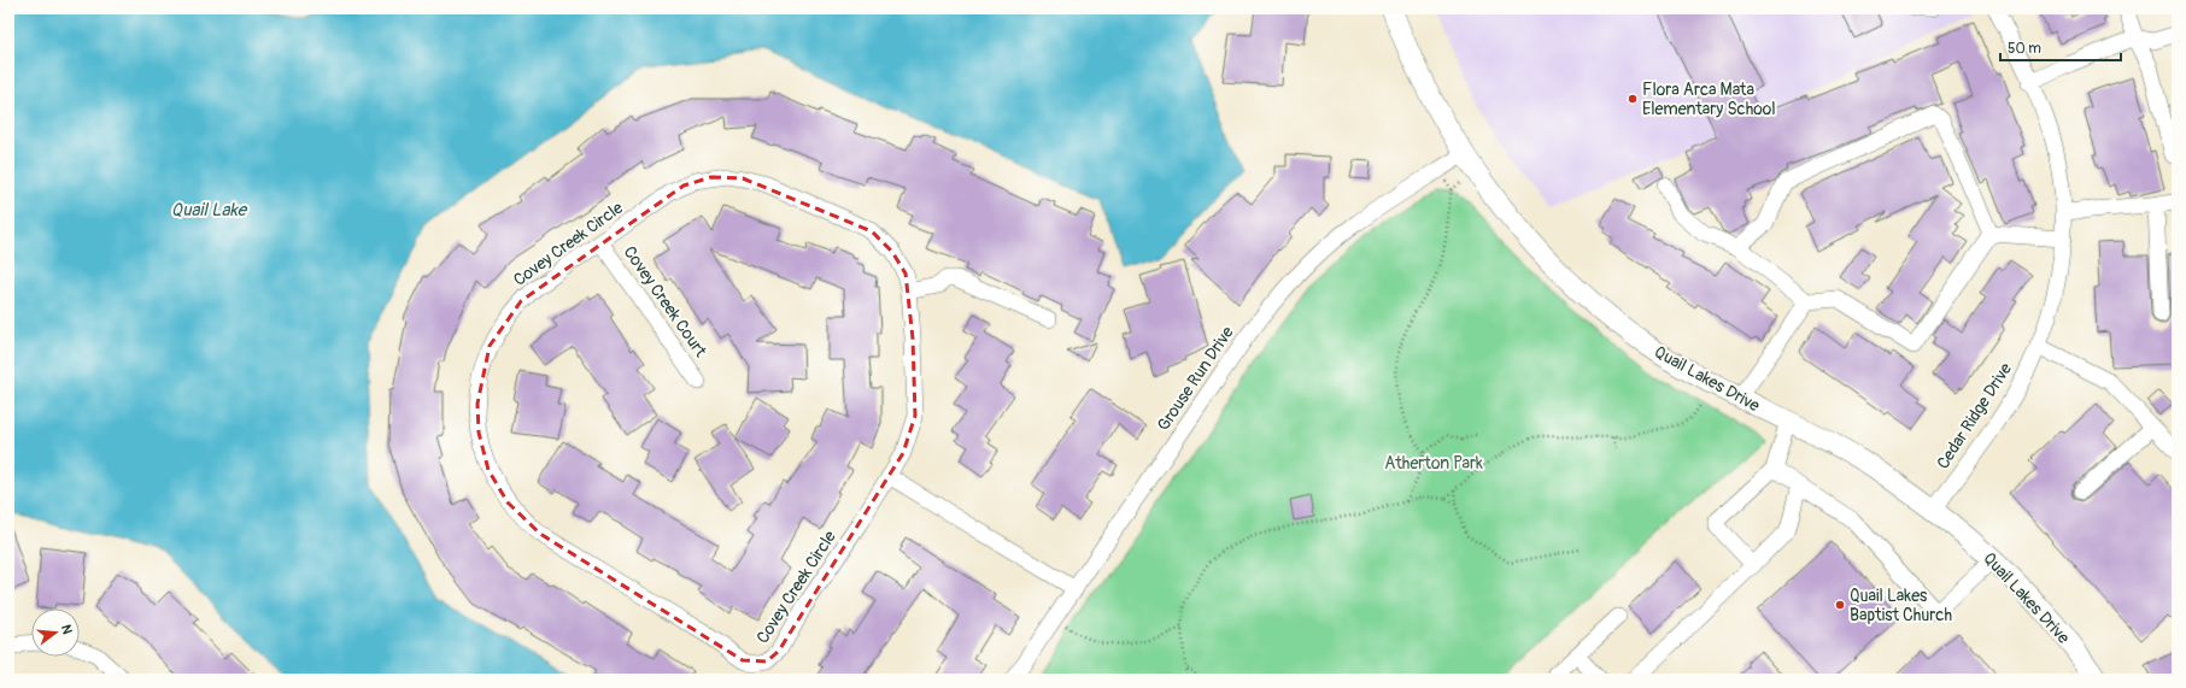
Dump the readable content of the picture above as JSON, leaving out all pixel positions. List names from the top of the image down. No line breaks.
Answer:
{"streets":{"main road":["Quail Lakes Drive"],"street":["Covey Creek Circle","Covey Creek Court","Grouse Run Drive","Cedar Ridge Drive"]},"crossings":[["Covey Creek Circle","Covey Creek Court"],["Grouse Run Drive","Quail Lakes Drive"],["Quail Lakes Drive","Cedar Ridge Drive"]],"water":["Quail Lake"],"parks":["Atherton Park"],"places":["Flora Arca Mata Elementary School","Quail Lakes Baptist Church"],"scale_bar":"50 m","north":"right"}
